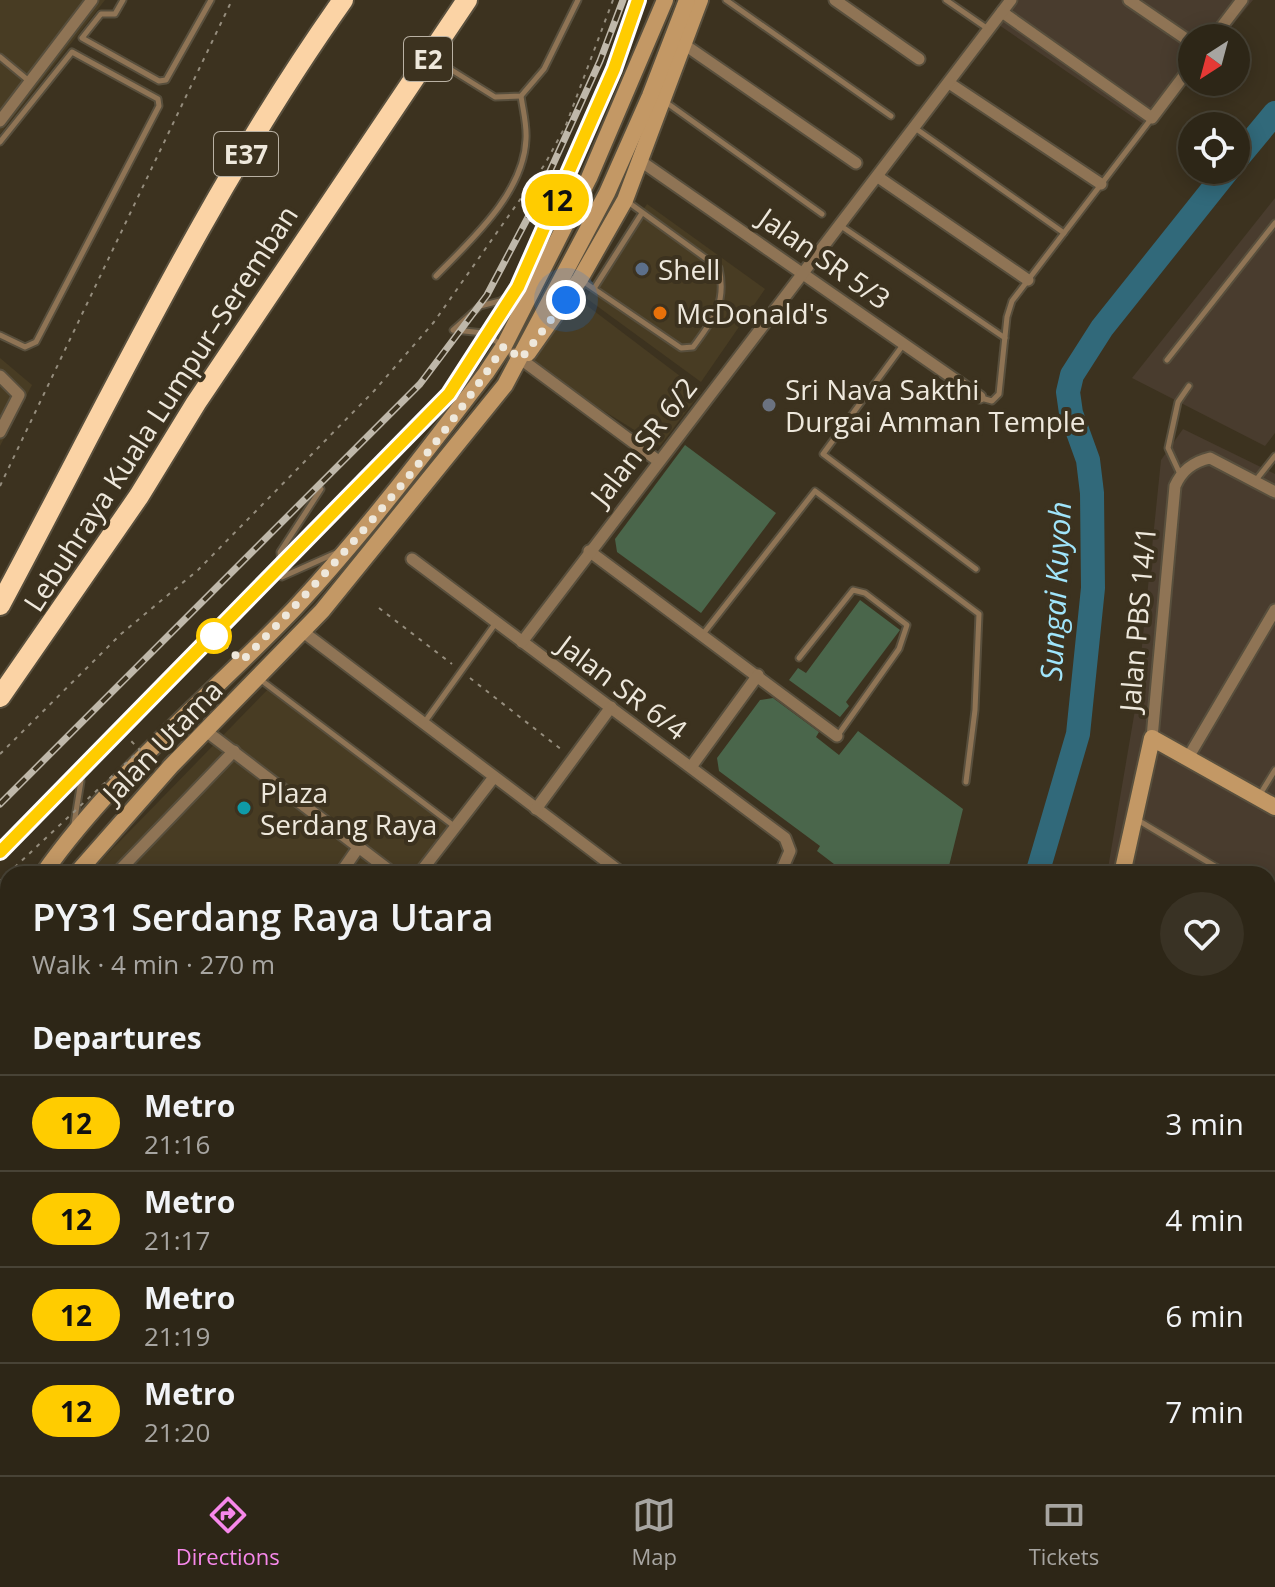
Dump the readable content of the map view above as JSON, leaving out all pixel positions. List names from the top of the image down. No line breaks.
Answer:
{"streets":{"highway":["E2","E37","Lebuhraya Kuala Lumpur–Seremban"],"street":["Jalan SR 5/3","Jalan SR 6/2","Jalan PBS 14/1","Jalan SR 6/4","Jalan Utama"]},"crossings":[["E2","Lebuhraya Kuala Lumpur–Seremban"],["Jalan SR 5/3","Jalan SR 6/2"],["Jalan SR 6/2","Jalan SR 6/4"]],"water":["Sungai Kuyoh"],"places":["Shell","McDonald's","Sri Nava Sakthi Durgai Amman Temple","Plaza Serdang Raya"],"lines":["metro line 12"],"north":"bottom left","page":{"on_map":"12","heading":[["PY31 Serdang Raya Utara","Walk · 4 min · 270 m"],"Departures"],"list":[{"mark":"12","name":"Metro","note":"21:16","value":"3 min"},{"mark":"12","name":"Metro","note":"21:17","value":"4 min"},{"mark":"12","name":"Metro","note":"21:19","value":"6 min"},{"mark":"12","name":"Metro","note":"21:20","value":"7 min"}],"tabs":["Directions","Map","Tickets"]}}
